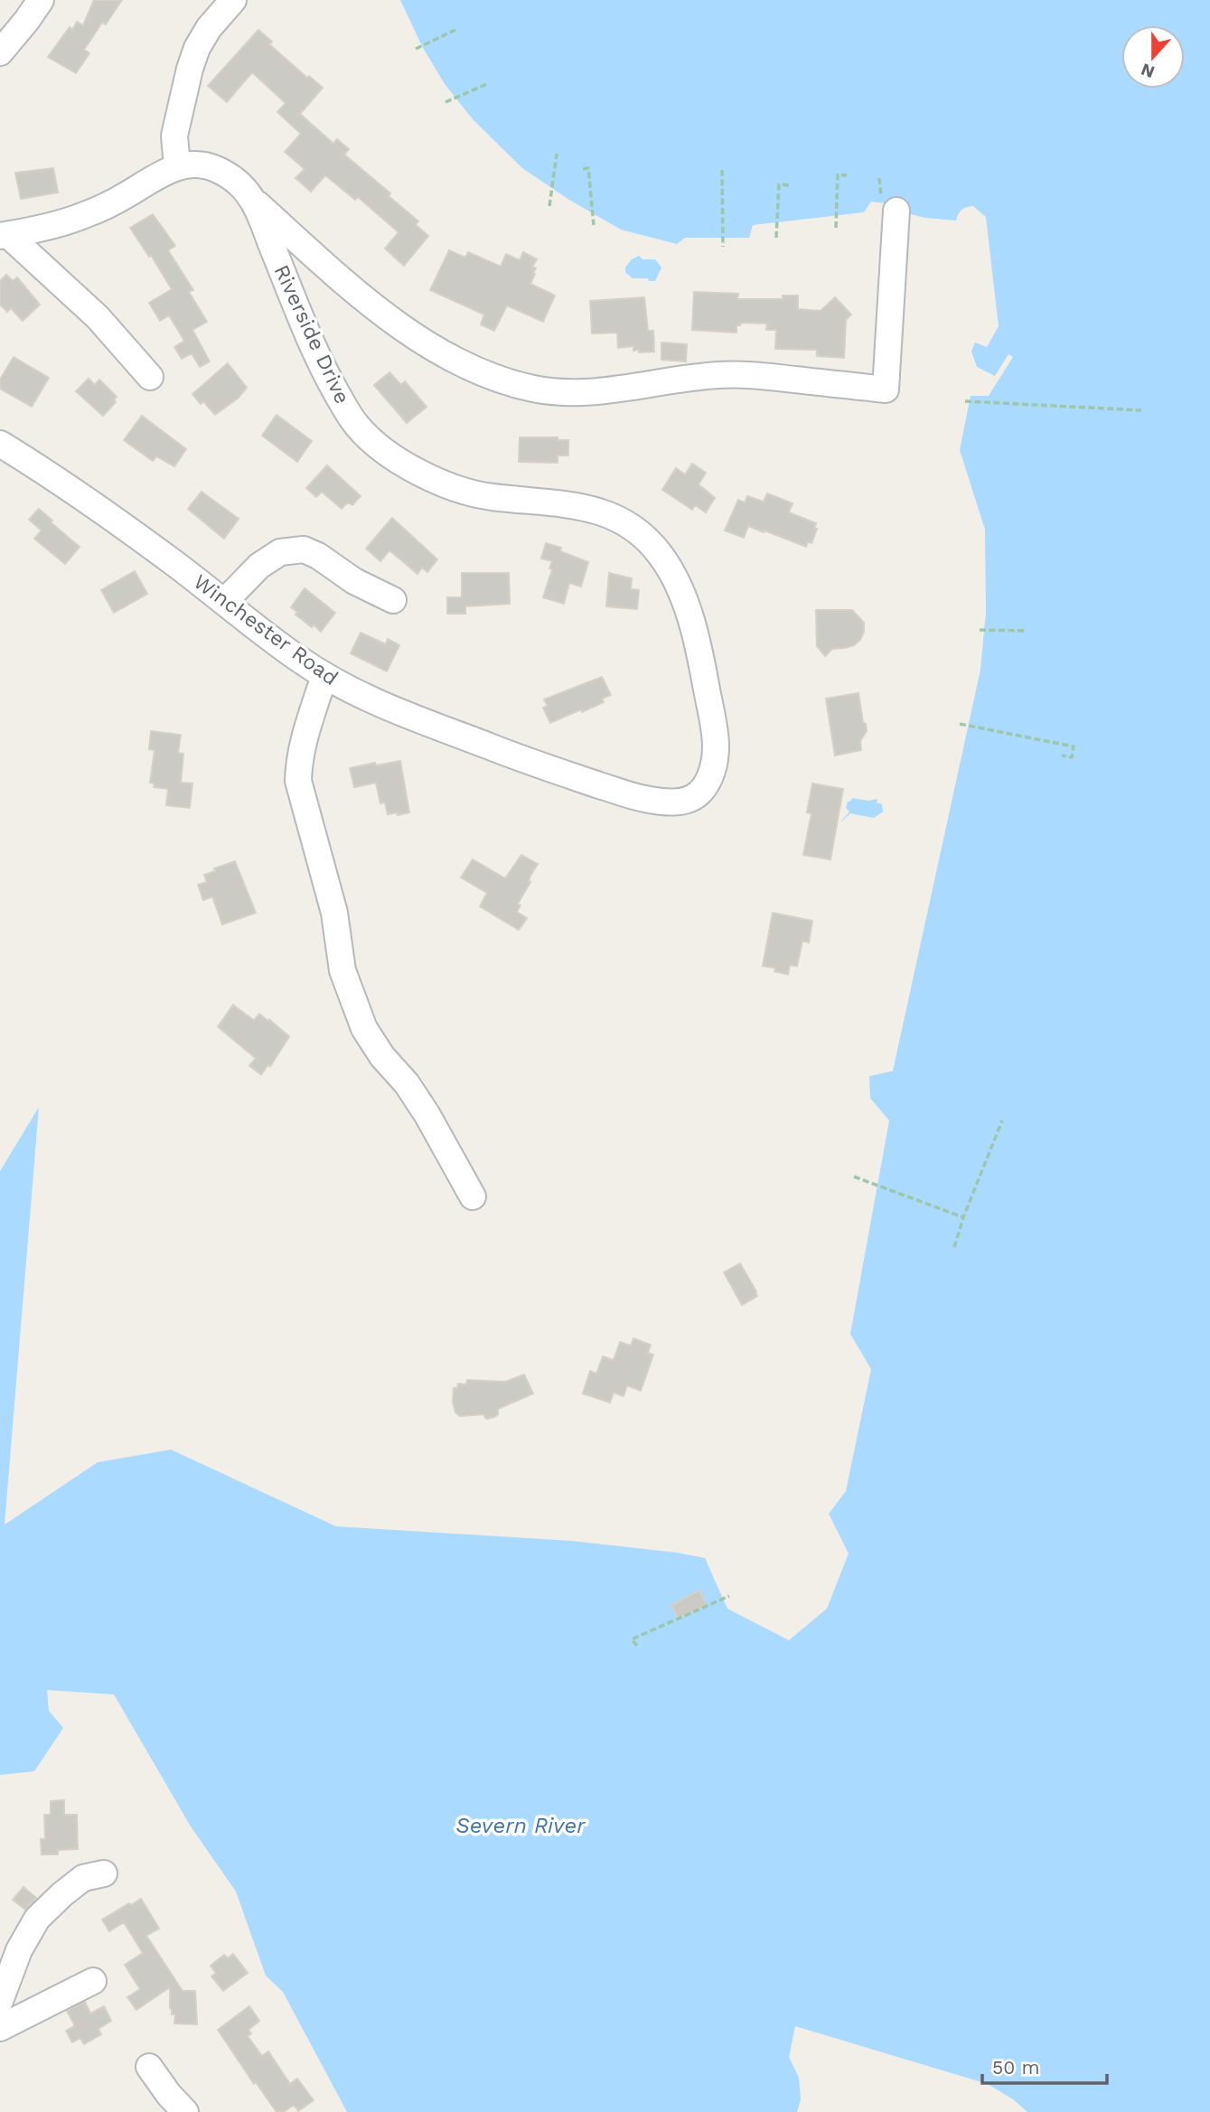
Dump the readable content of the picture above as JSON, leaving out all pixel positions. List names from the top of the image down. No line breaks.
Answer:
{"streets":{"street":["Riverside Drive","Winchester Road"]},"crossings":[["Riverside Drive","Winchester Road"]],"water":["Severn River"],"scale_bar":"50 m","north":"bottom"}
